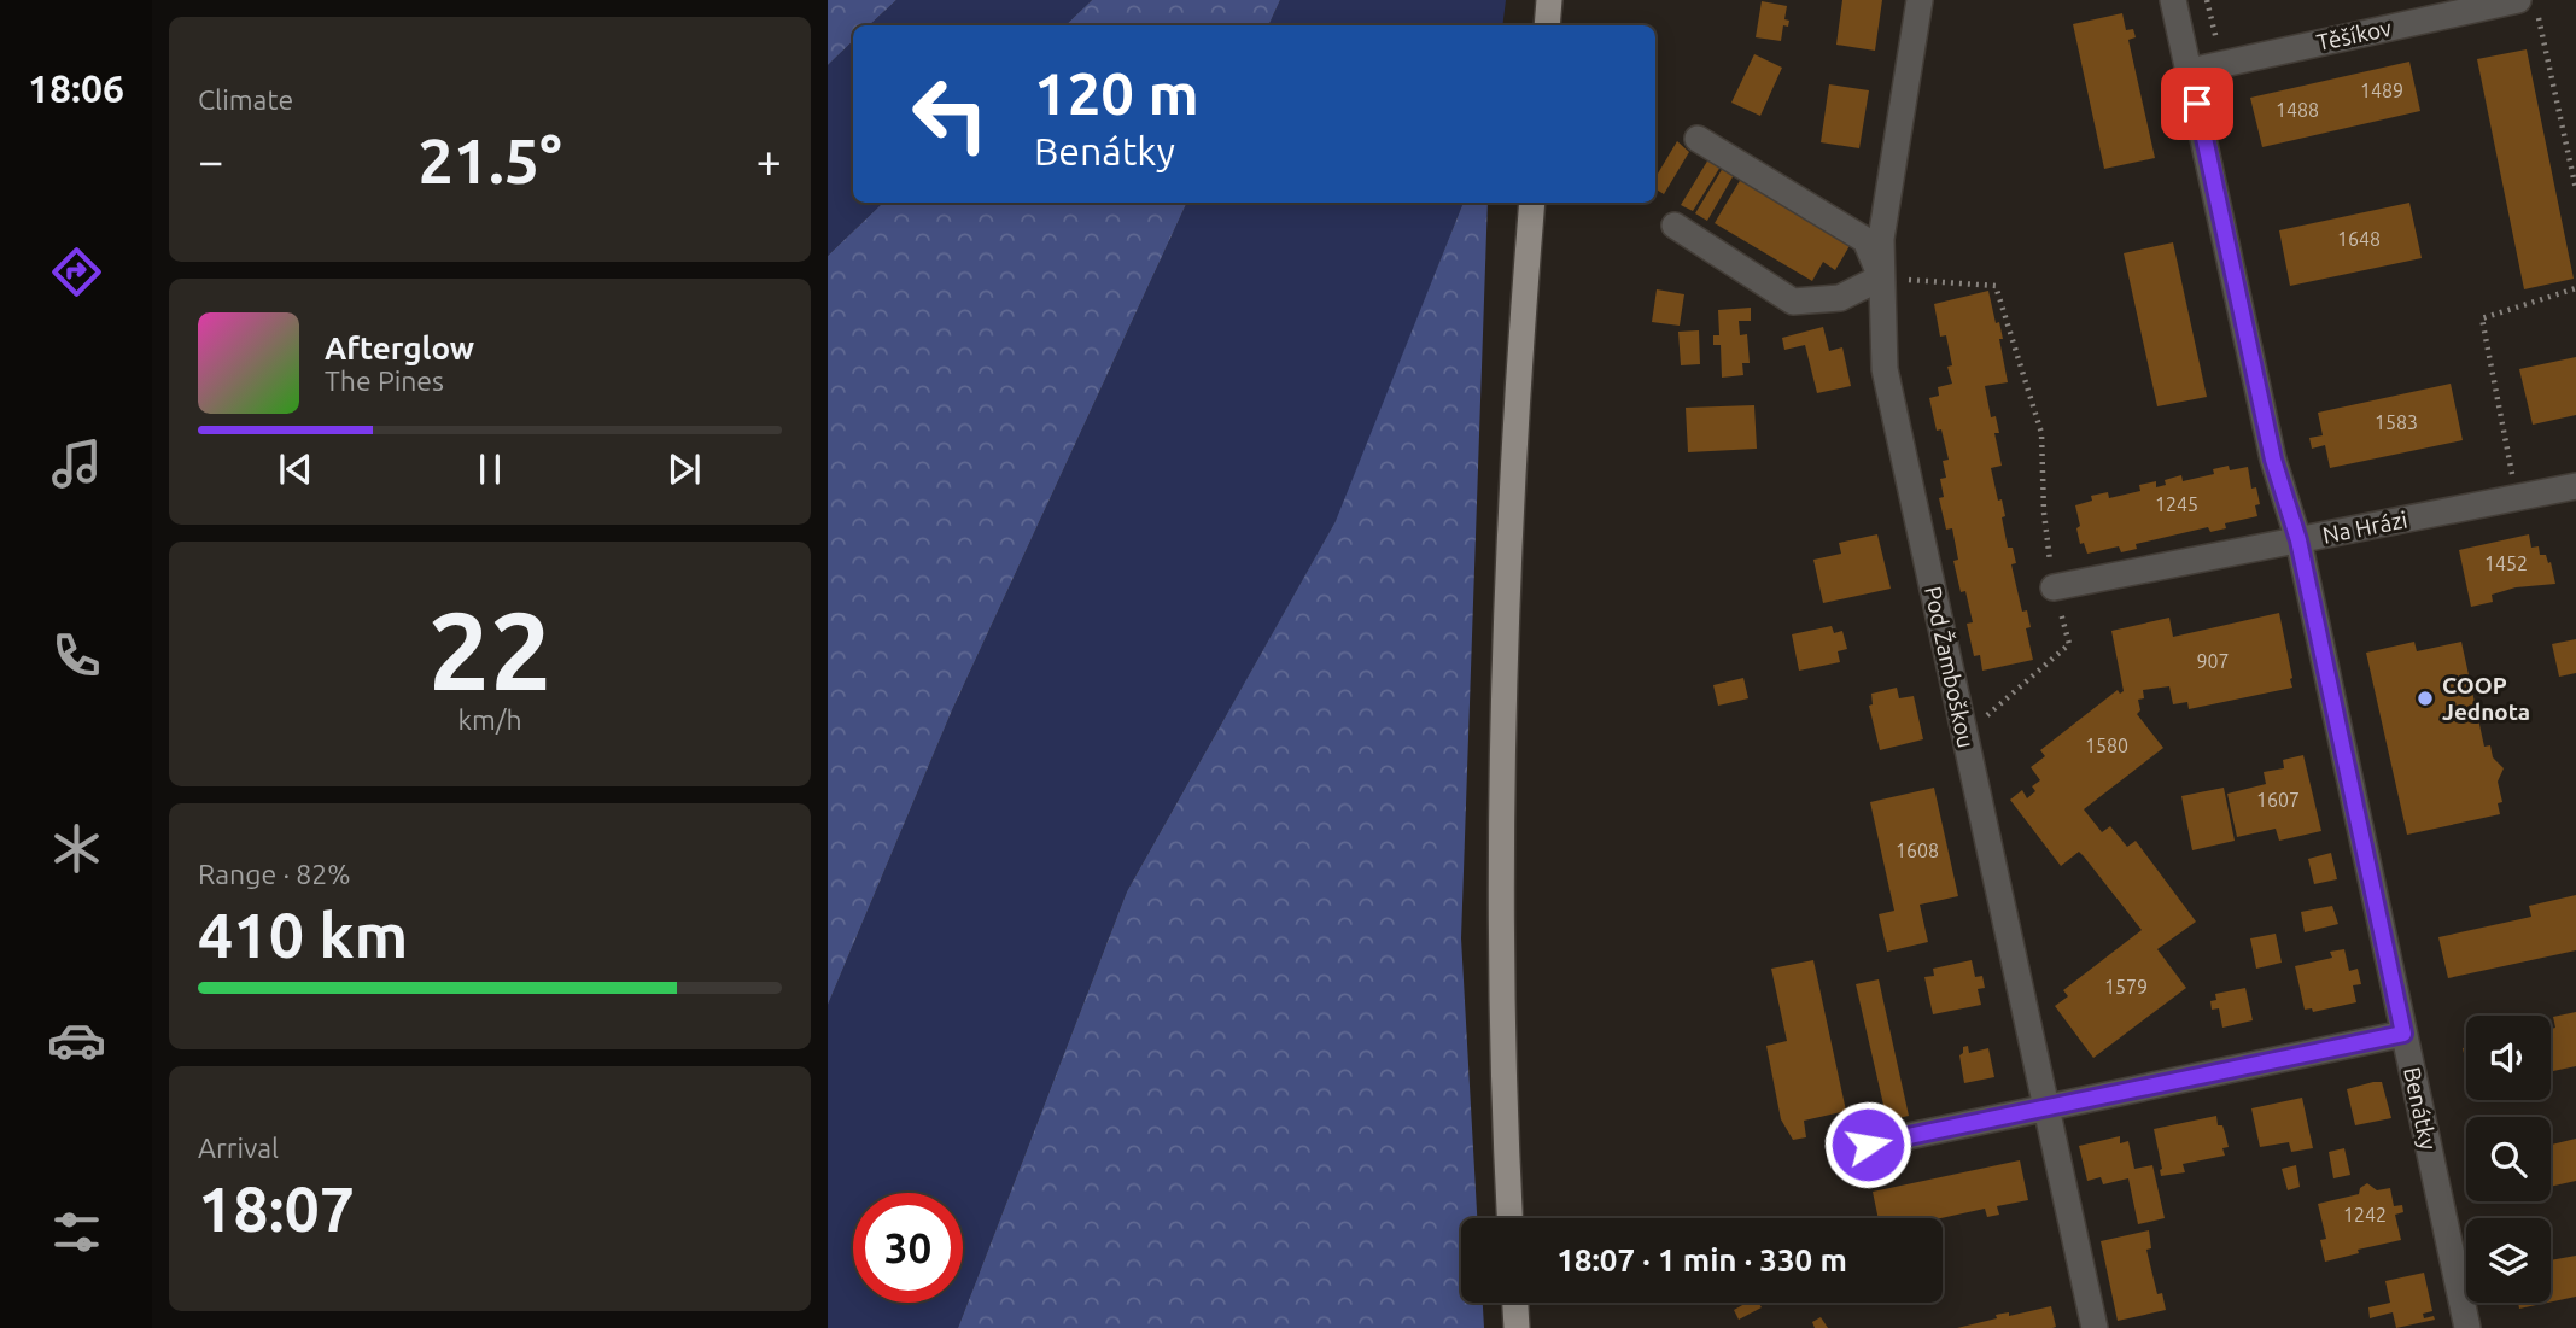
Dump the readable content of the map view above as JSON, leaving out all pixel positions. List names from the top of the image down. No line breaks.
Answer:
{"streets":{"street":["Těšíkov","Na Hrázi","Pod Žamboškou","Benátky"]},"crossings":[["Těšíkov","Benátky"],["Na Hrázi","Benátky"]],"places":["COOP Jednota"],"house_numbers":["1489","1488","1648","1583","1245","1452","907","1580","1607","1608","1579","1242"],"page":{"tabs":"18:06","tile":["Climate",["22","km/h"],["Range · 82%","410 km"],["Arrival","18:07"]],"turn":["120 m","Benátky"],"heat":["−","21.5°","+"],"song":["Afterglow","The Pines"],"limit":"30","trip":"18:07 · 1 min · 330 m"}}
